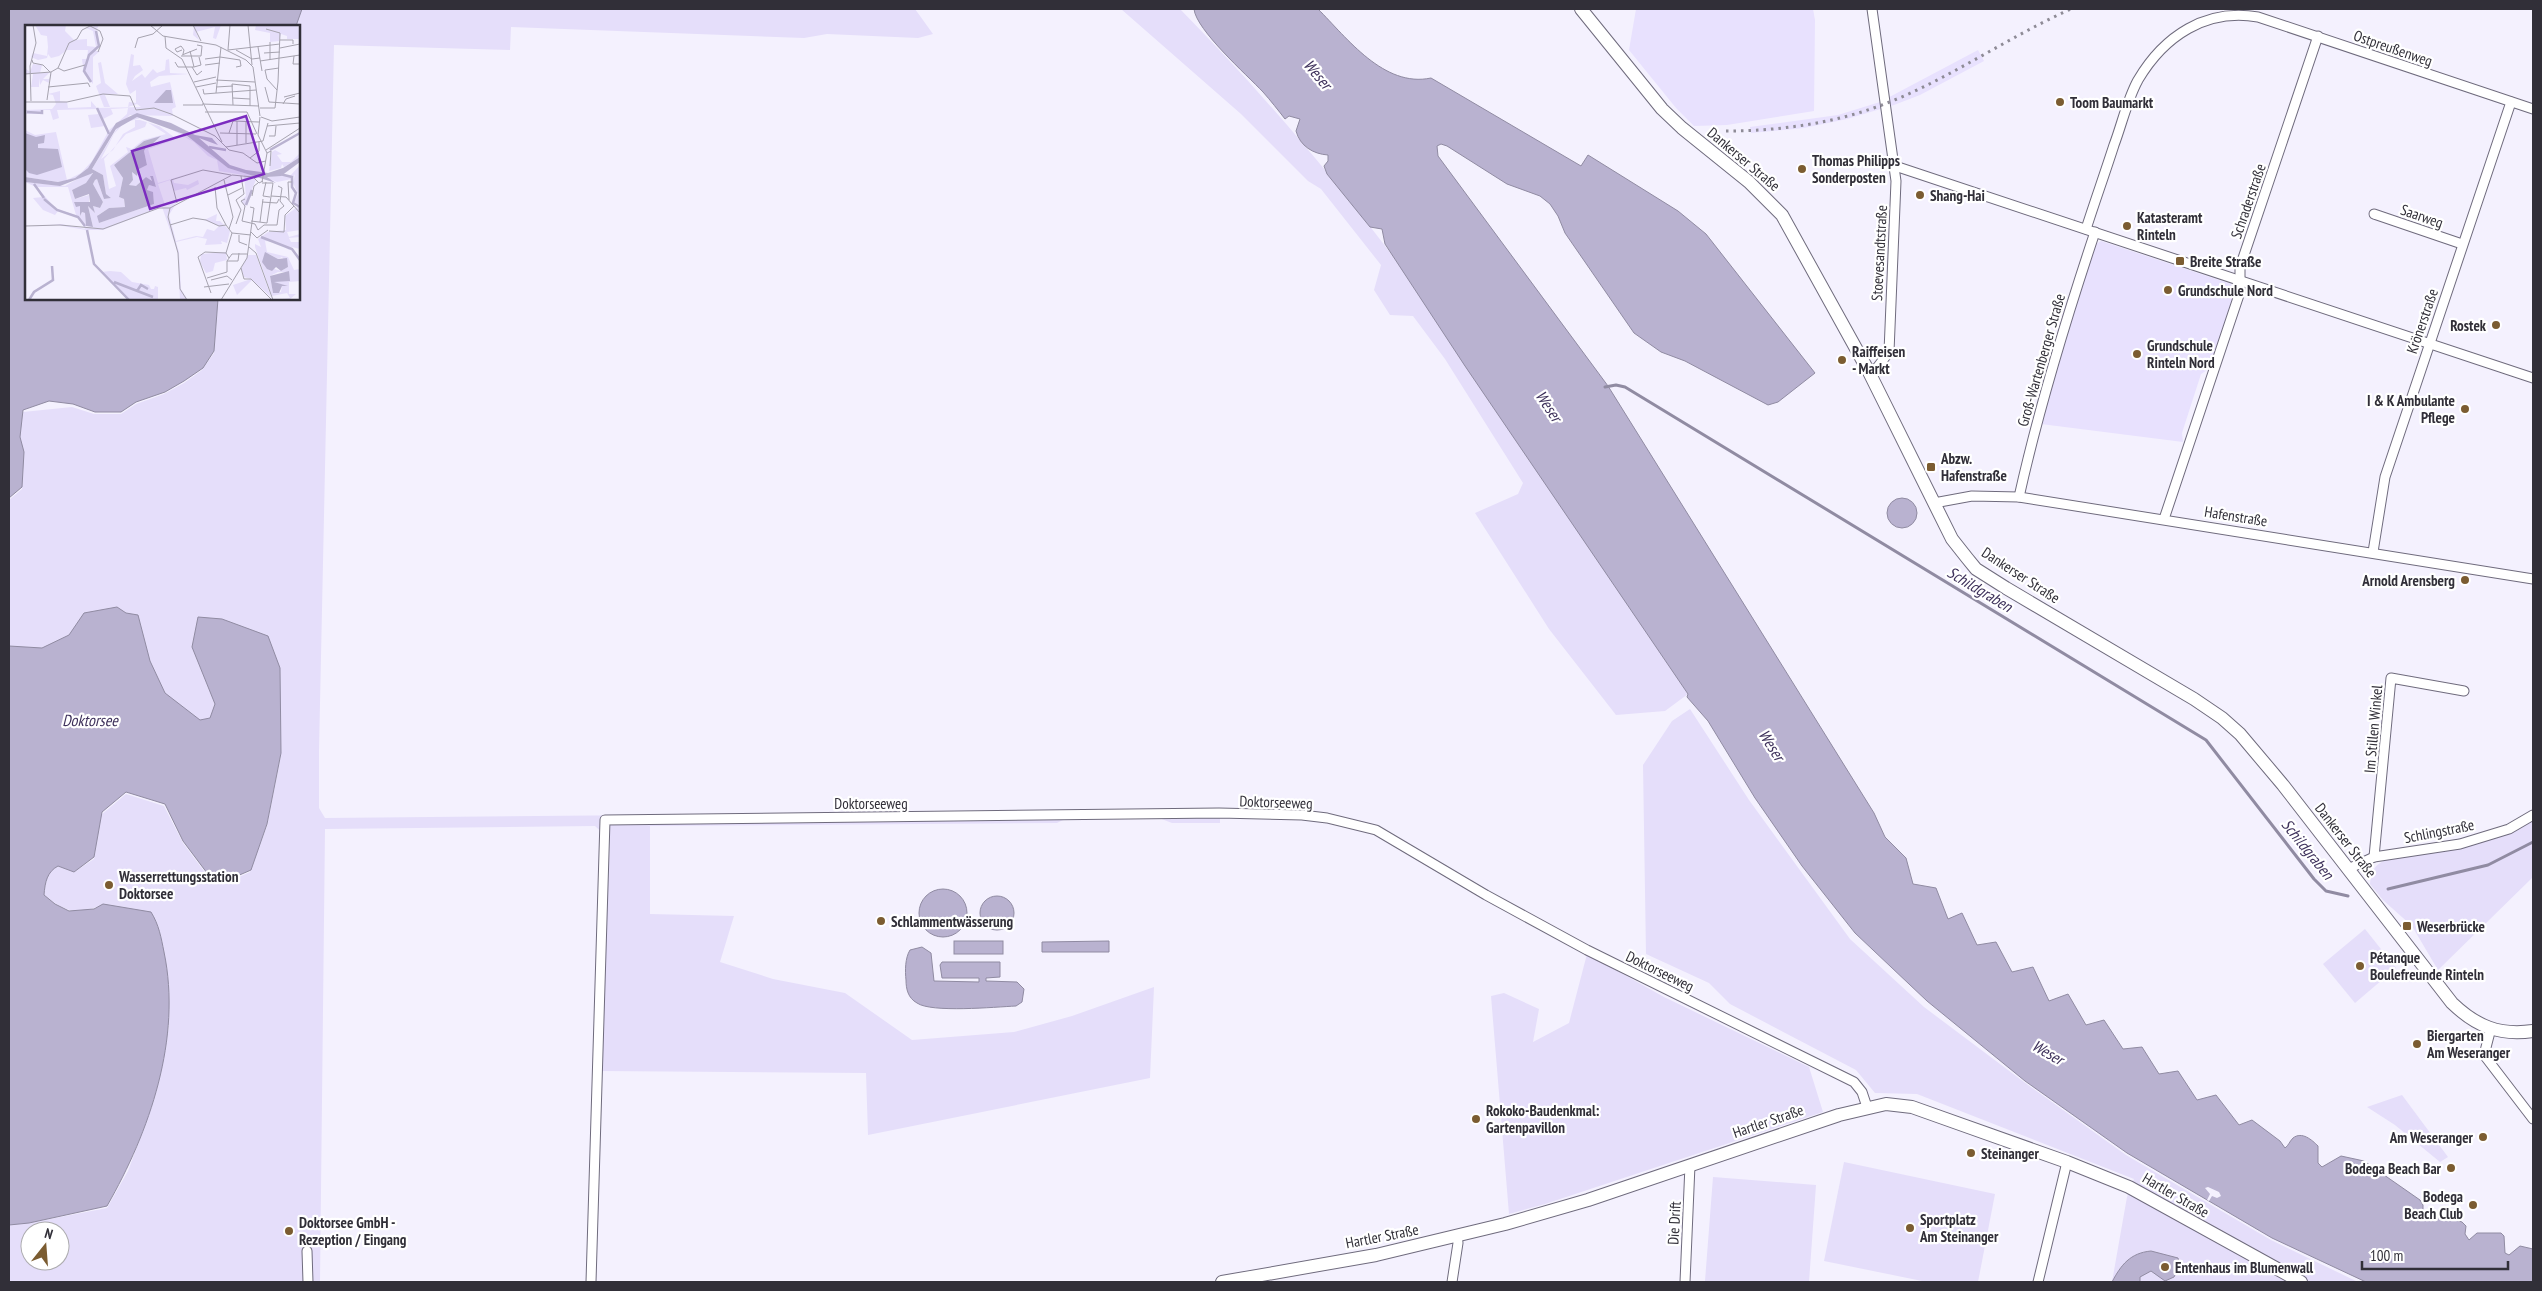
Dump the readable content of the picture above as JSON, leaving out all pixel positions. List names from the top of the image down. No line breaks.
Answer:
{"streets":{"main road":["Dankerser Straße","Hartler Straße"],"street":["Ostpreußenweg","Schraderstraße","Saarweg","Stoevesandtstraße","Krönerstraße","Groß-Wartenberger Straße","Hafenstraße","Im Stillen Winkel","Doktorseeweg","Schlingstraße","Die Drift"]},"crossings":[["Ostpreußenweg","Schraderstraße"],["Ostpreußenweg","Krönerstraße"],["Ostpreußenweg","Groß-Wartenberger Straße"],["Dankerser Straße","Stoevesandtstraße"],["Dankerser Straße","Hafenstraße"],["Dankerser Straße","Schlingstraße"],["Schraderstraße","Hafenstraße"],["Saarweg","Krönerstraße"],["Krönerstraße","Hafenstraße"],["Groß-Wartenberger Straße","Hafenstraße"],["Im Stillen Winkel","Schlingstraße"],["Doktorseeweg","Hartler Straße"],["Hartler Straße","Die Drift"]],"water":["Weser","Schildgraben","Doktorsee"],"places":{"other":["Toom Baumarkt","Thomas Philipps Sonderposten","Shang-Hai","Katasteramt Rinteln","Grundschule Nord","Rostek","Grundschule Rinteln Nord","Raiffeisen - Markt","I & K Ambulante Pflege","Arnold Arensberg","Wasserrettungsstation Doktorsee","Schlammentwässerung","Pétanque Boulefreunde Rinteln","Biergarten Am Weseranger","Rokoko-Baudenkmal: Gartenpavillon","Am Weseranger","Steinanger","Bodega Beach Bar","Bodega Beach Club","Sportplatz Am Steinanger","Doktorsee GmbH - Rezeption / Eingang","Entenhaus im Blumenwall"],"transit":["Breite Straße","Abzw. Hafenstraße","Weserbrücke"]},"scale_bar":"100 m","north":"top"}
